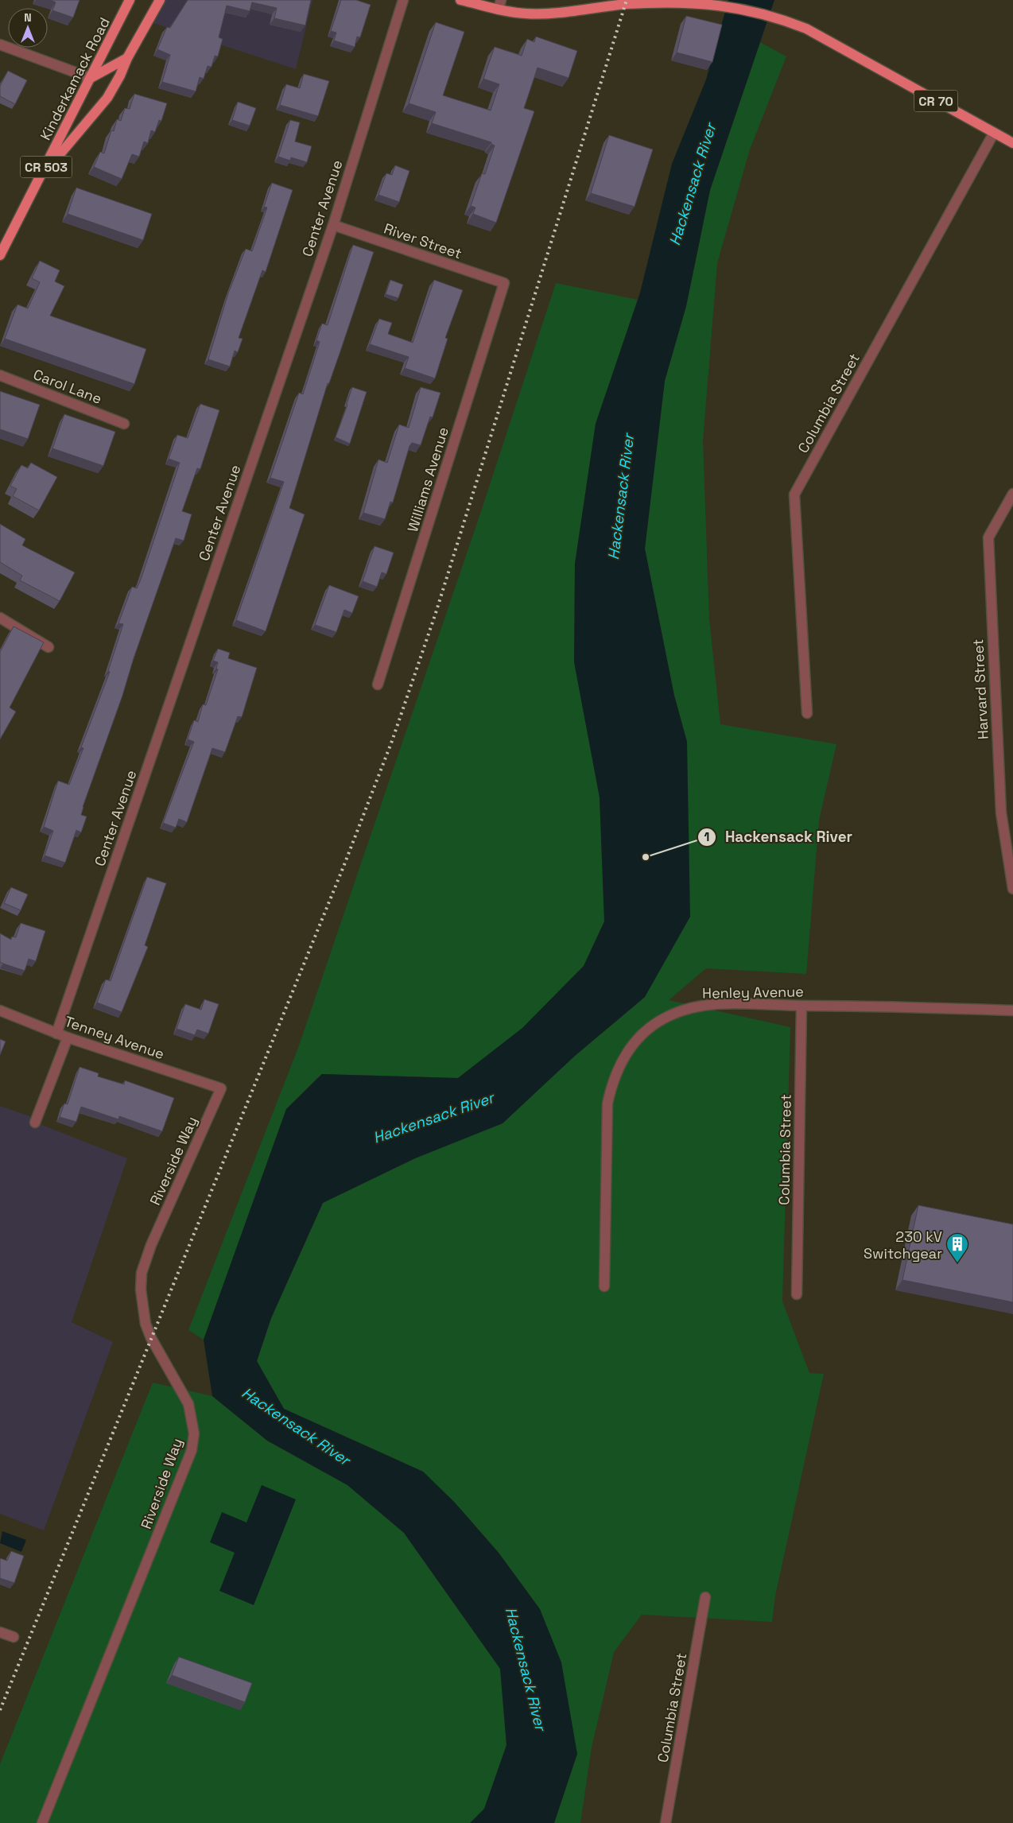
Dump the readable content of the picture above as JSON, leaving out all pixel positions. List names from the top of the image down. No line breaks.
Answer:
{"streets":{"main road":["Kinderkamack Road","CR 70","CR 503"],"street":["Center Avenue","River Street","Carol Lane","Columbia Street","Williams Avenue","Harvard Street","Henley Avenue","Tenney Avenue","Riverside Way"]},"crossings":[["CR 70","Columbia Street"],["Center Avenue","River Street"],["Center Avenue","Tenney Avenue"],["River Street","Williams Avenue"],["Columbia Street","Henley Avenue"],["Tenney Avenue","Riverside Way"]],"water":["Hackensack River"],"places":{"other":["Hackensack River"],"building":["230 kV Switchgear"]},"north":"top"}
